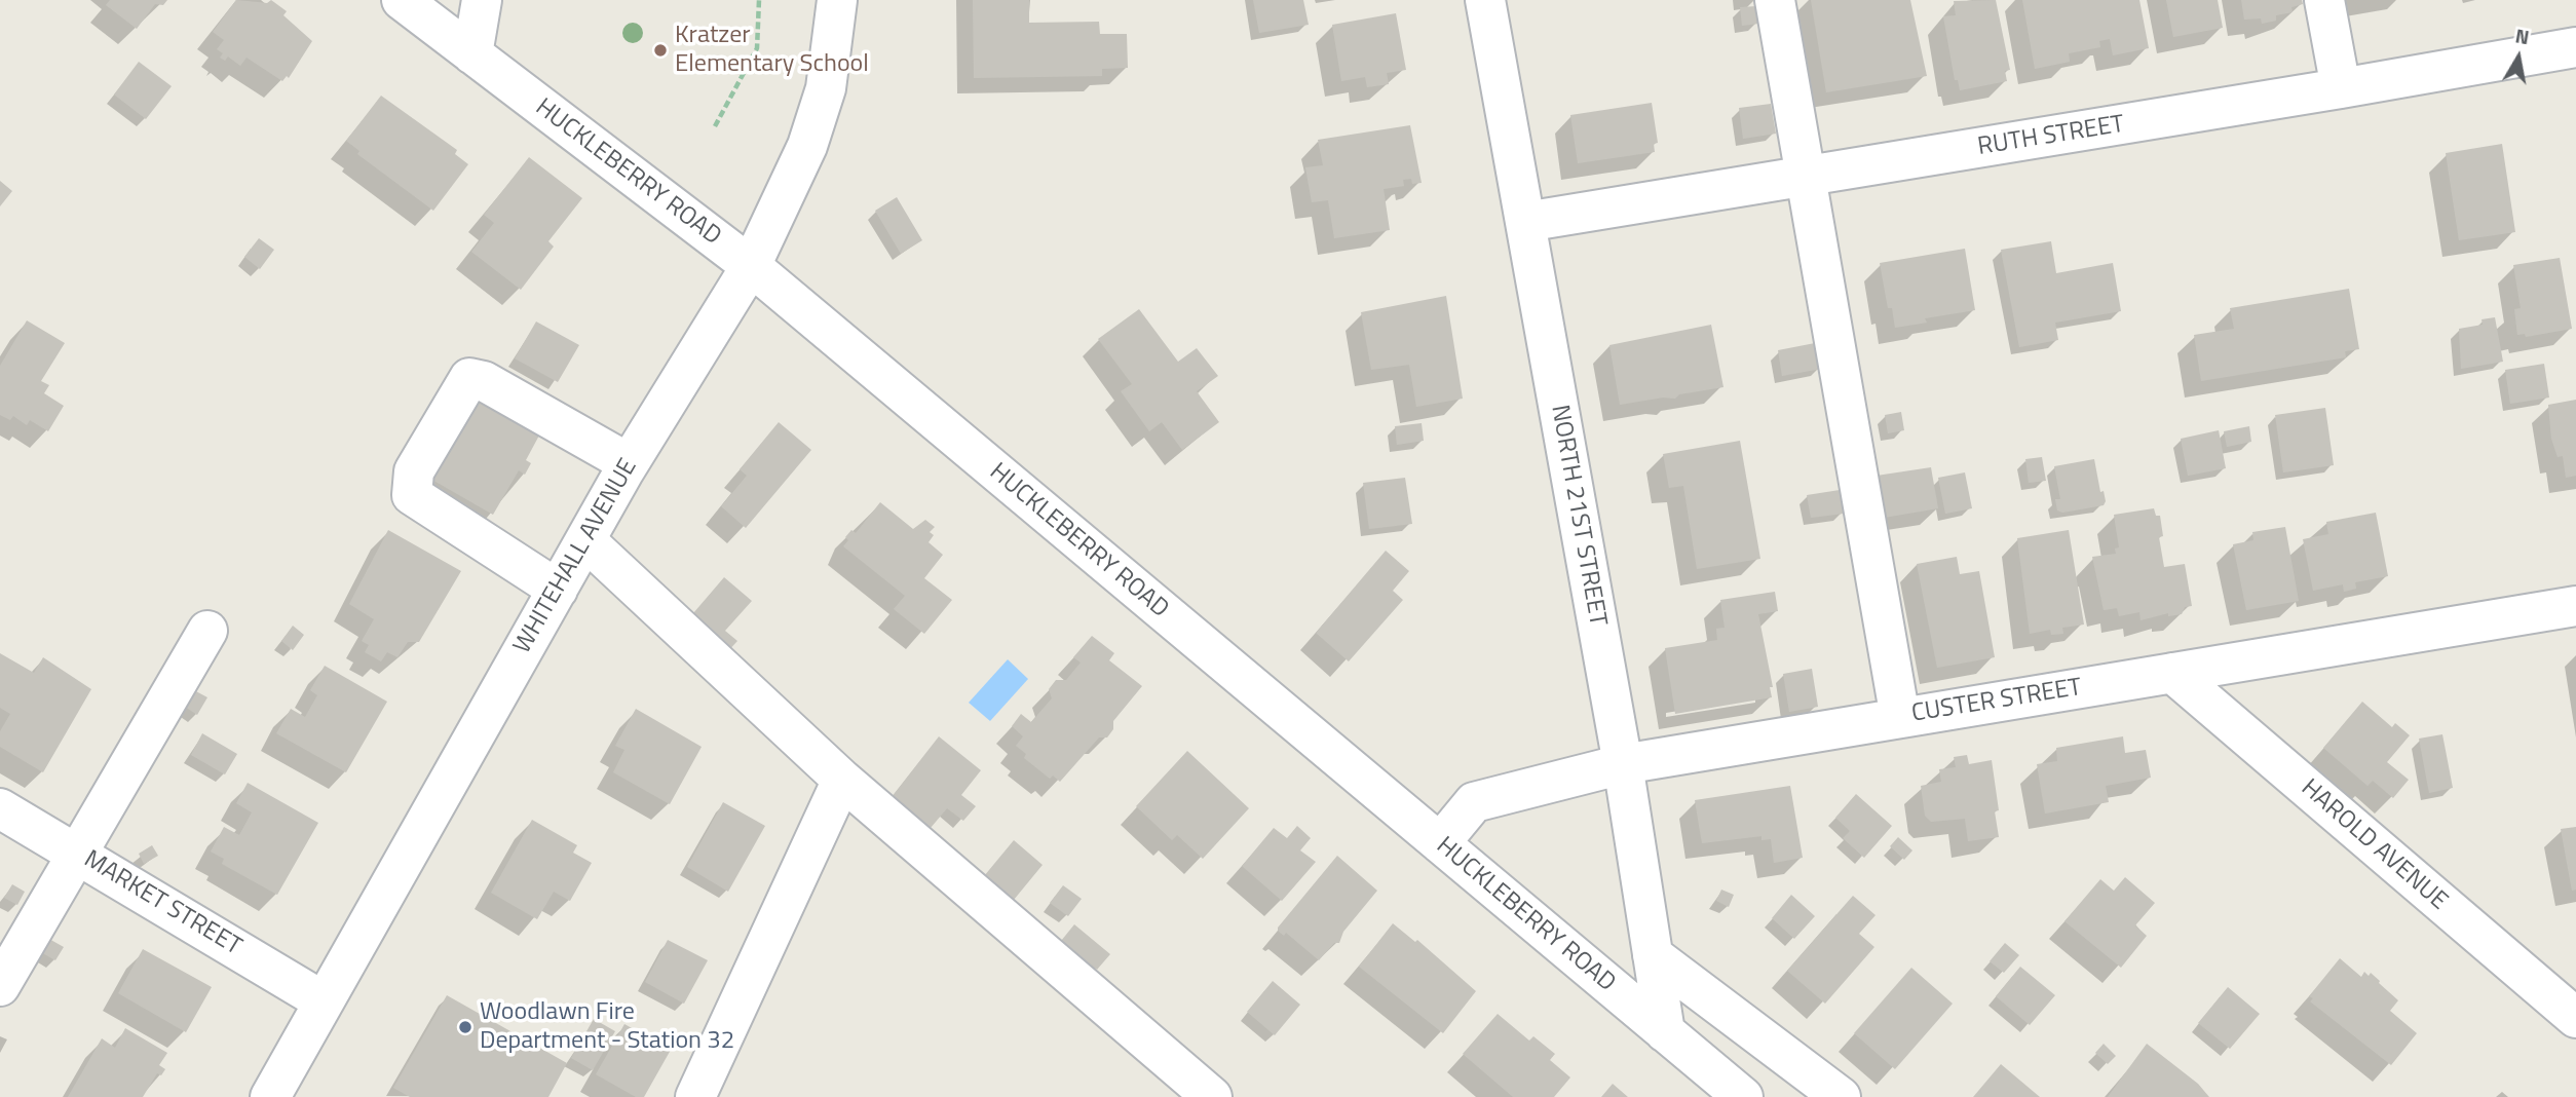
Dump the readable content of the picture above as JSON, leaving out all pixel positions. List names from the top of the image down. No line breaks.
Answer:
{"streets":{"street":["RUTH STREET","HUCKLEBERRY ROAD","NORTH 21ST STREET","WHITEHALL AVENUE","CUSTER STREET","HAROLD AVENUE","MARKET STREET"]},"crossings":[["RUTH STREET","NORTH 21ST STREET"],["HUCKLEBERRY ROAD","NORTH 21ST STREET"],["HUCKLEBERRY ROAD","WHITEHALL AVENUE"],["HUCKLEBERRY ROAD","CUSTER STREET"],["NORTH 21ST STREET","CUSTER STREET"],["WHITEHALL AVENUE","MARKET STREET"],["CUSTER STREET","HAROLD AVENUE"]],"places":["Kratzer Elementary School","Woodlawn Fire Department - Station 32"],"north":"top"}
